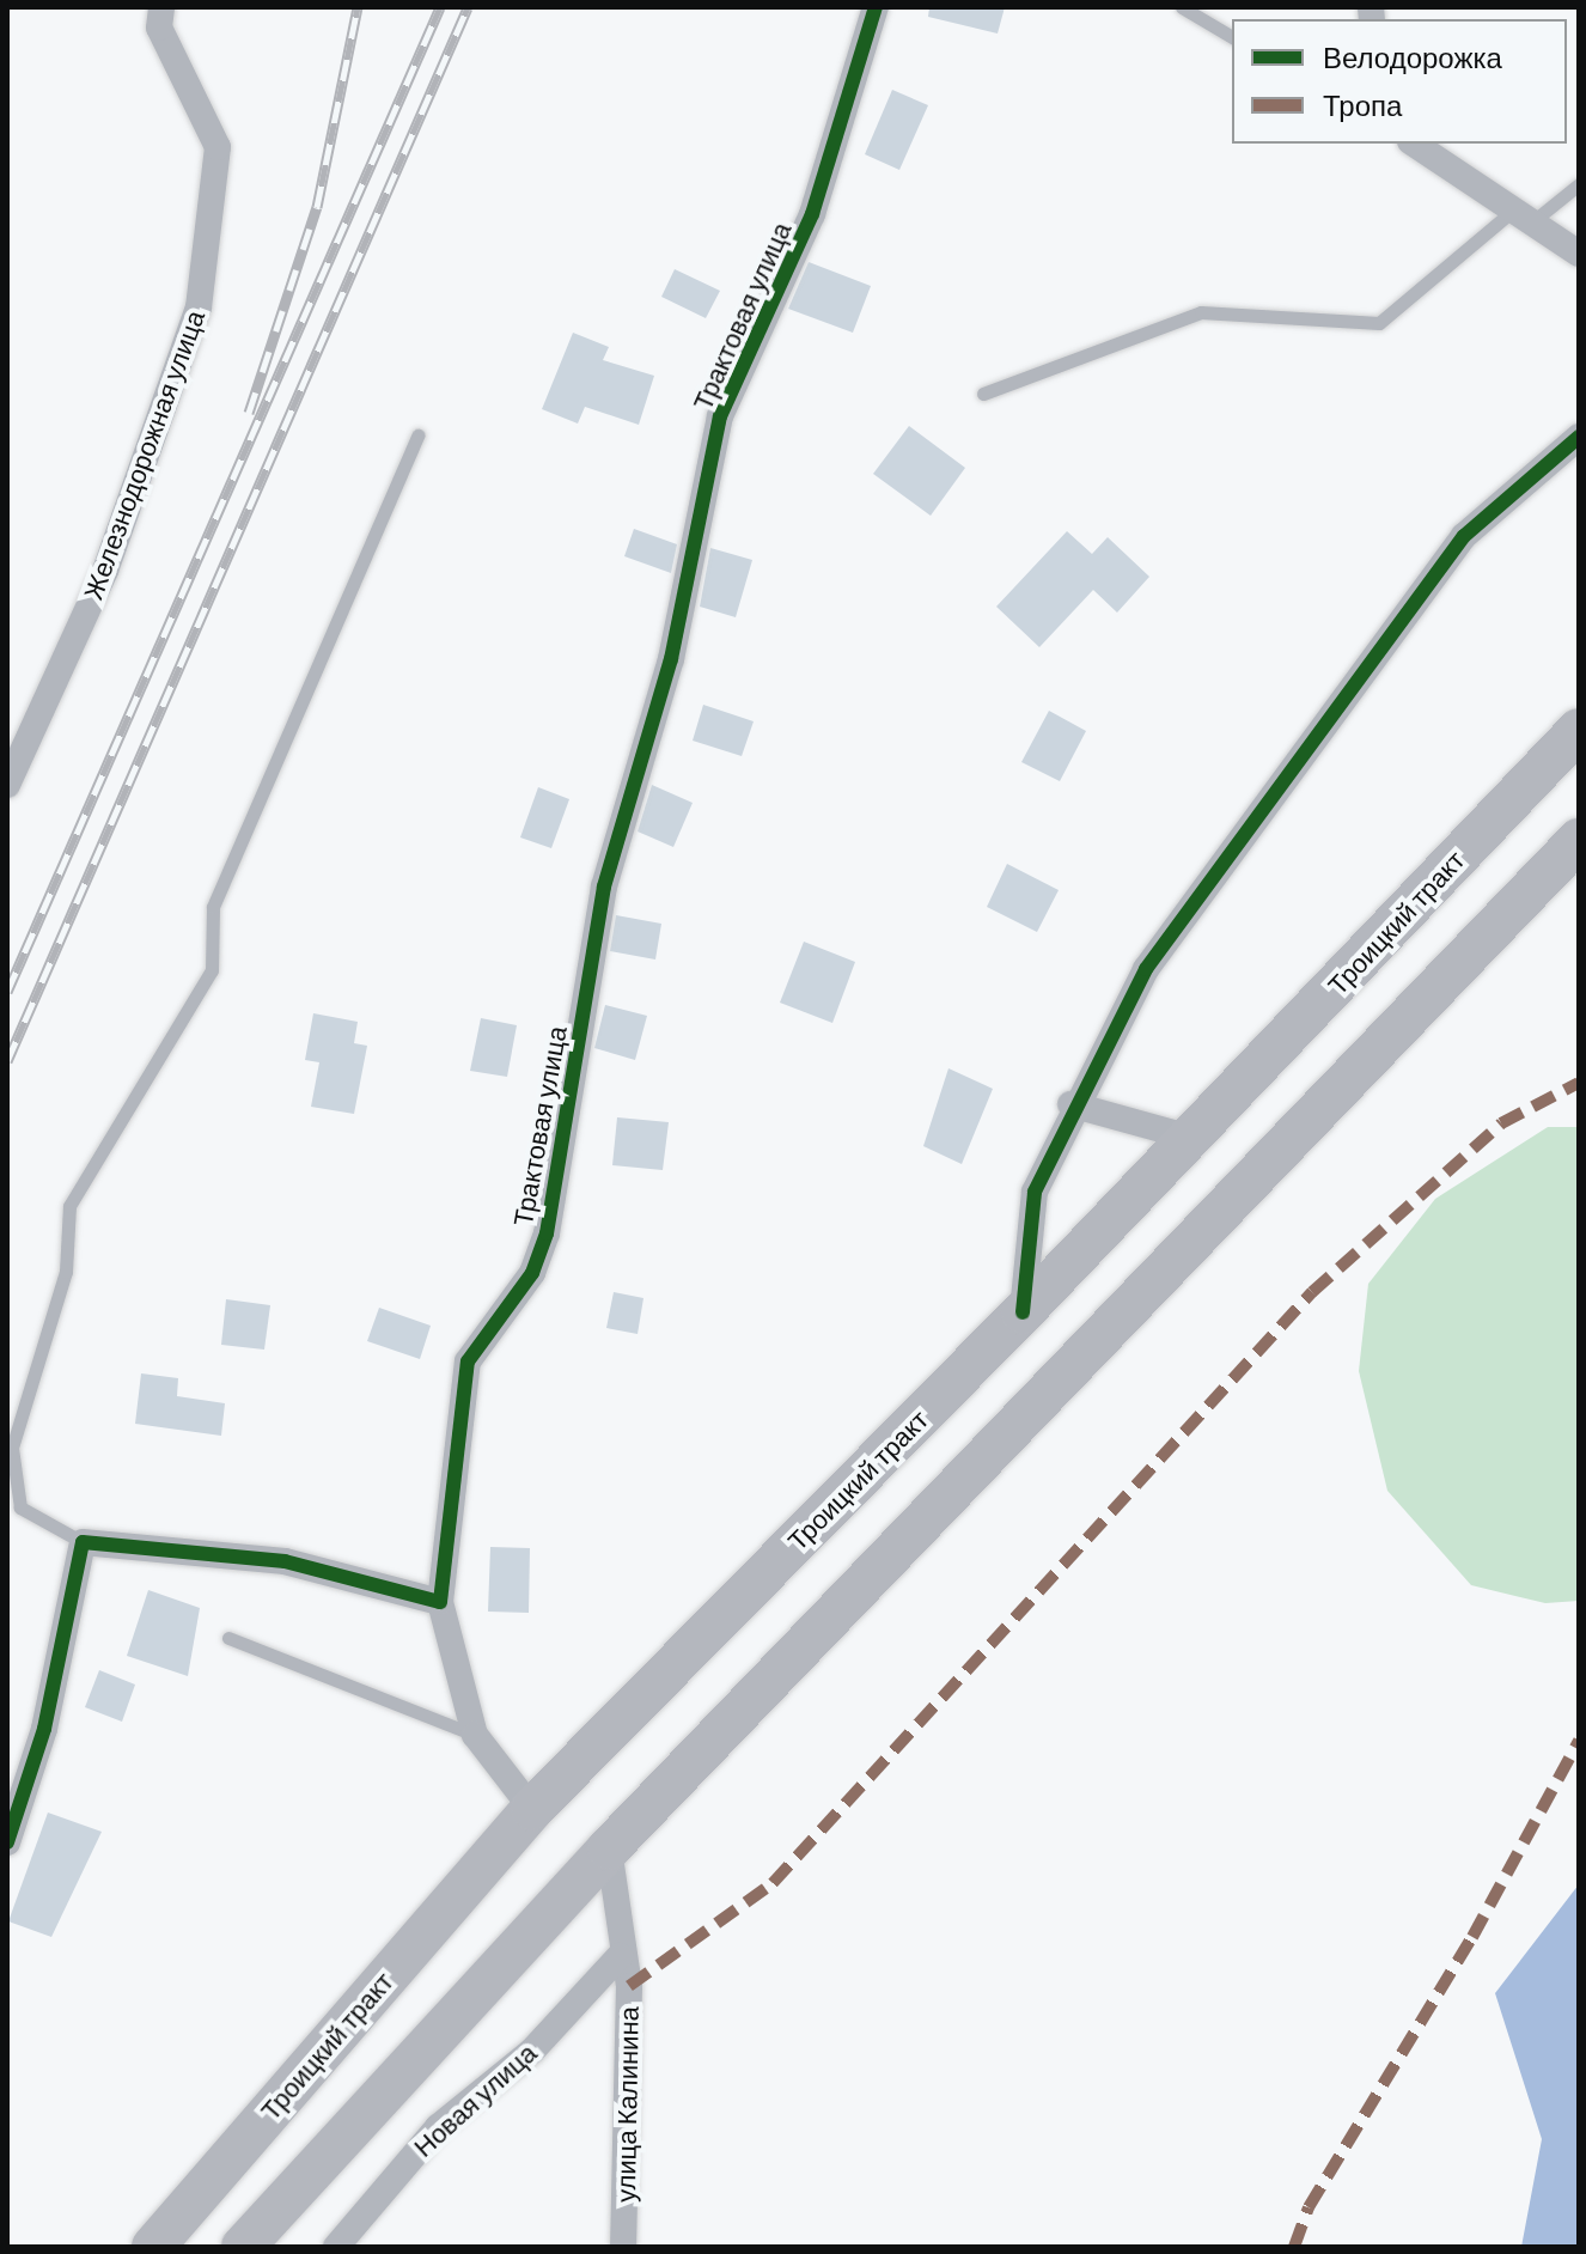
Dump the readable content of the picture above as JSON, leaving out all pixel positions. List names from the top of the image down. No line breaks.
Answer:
{"streets":{"main road":["Троицкий тракт"],"street":["Трактовая улица","Железнодорожная улица","Новая улица","улица Калинина"]},"crossings":[["Новая улица","улица Калинина"]],"legend":["Велодорожка","Тропа"]}
